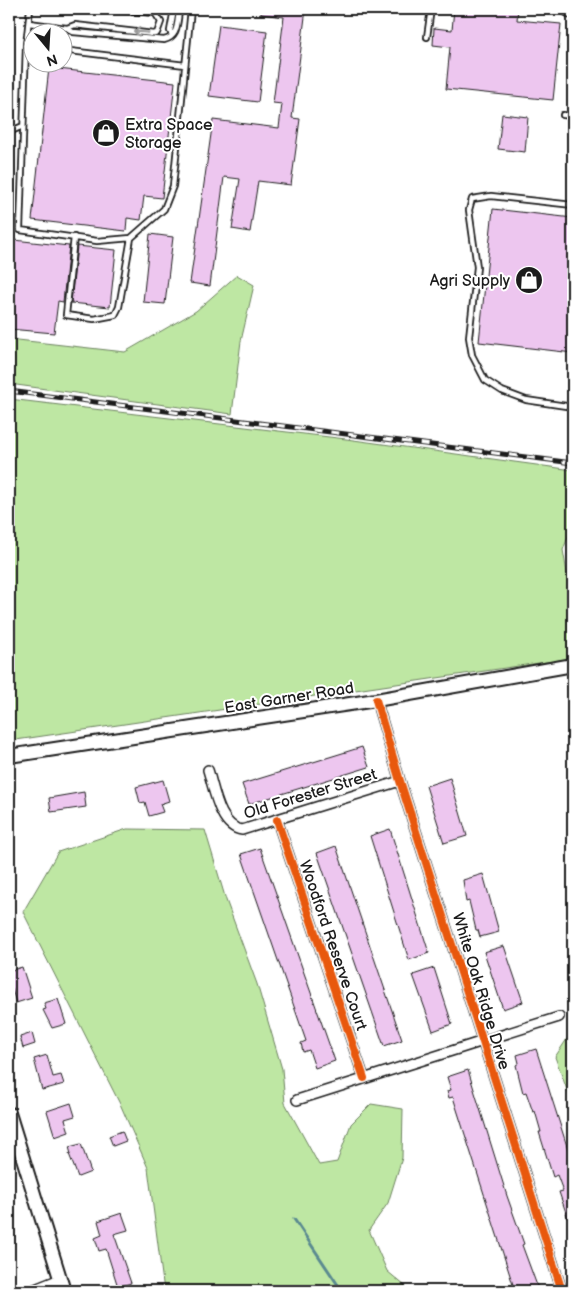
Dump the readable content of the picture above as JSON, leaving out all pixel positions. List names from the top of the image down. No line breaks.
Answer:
{"streets":{"main road":["East Garner Road"],"street":["Old Forester Street","Woodford Reserve Court","White Oak Ridge Drive"]},"crossings":[["East Garner Road","White Oak Ridge Drive"],["Old Forester Street","Woodford Reserve Court"],["Old Forester Street","White Oak Ridge Drive"]],"places":{"shop":["Extra Space Storage","Agri Supply"]},"north":"bottom"}
